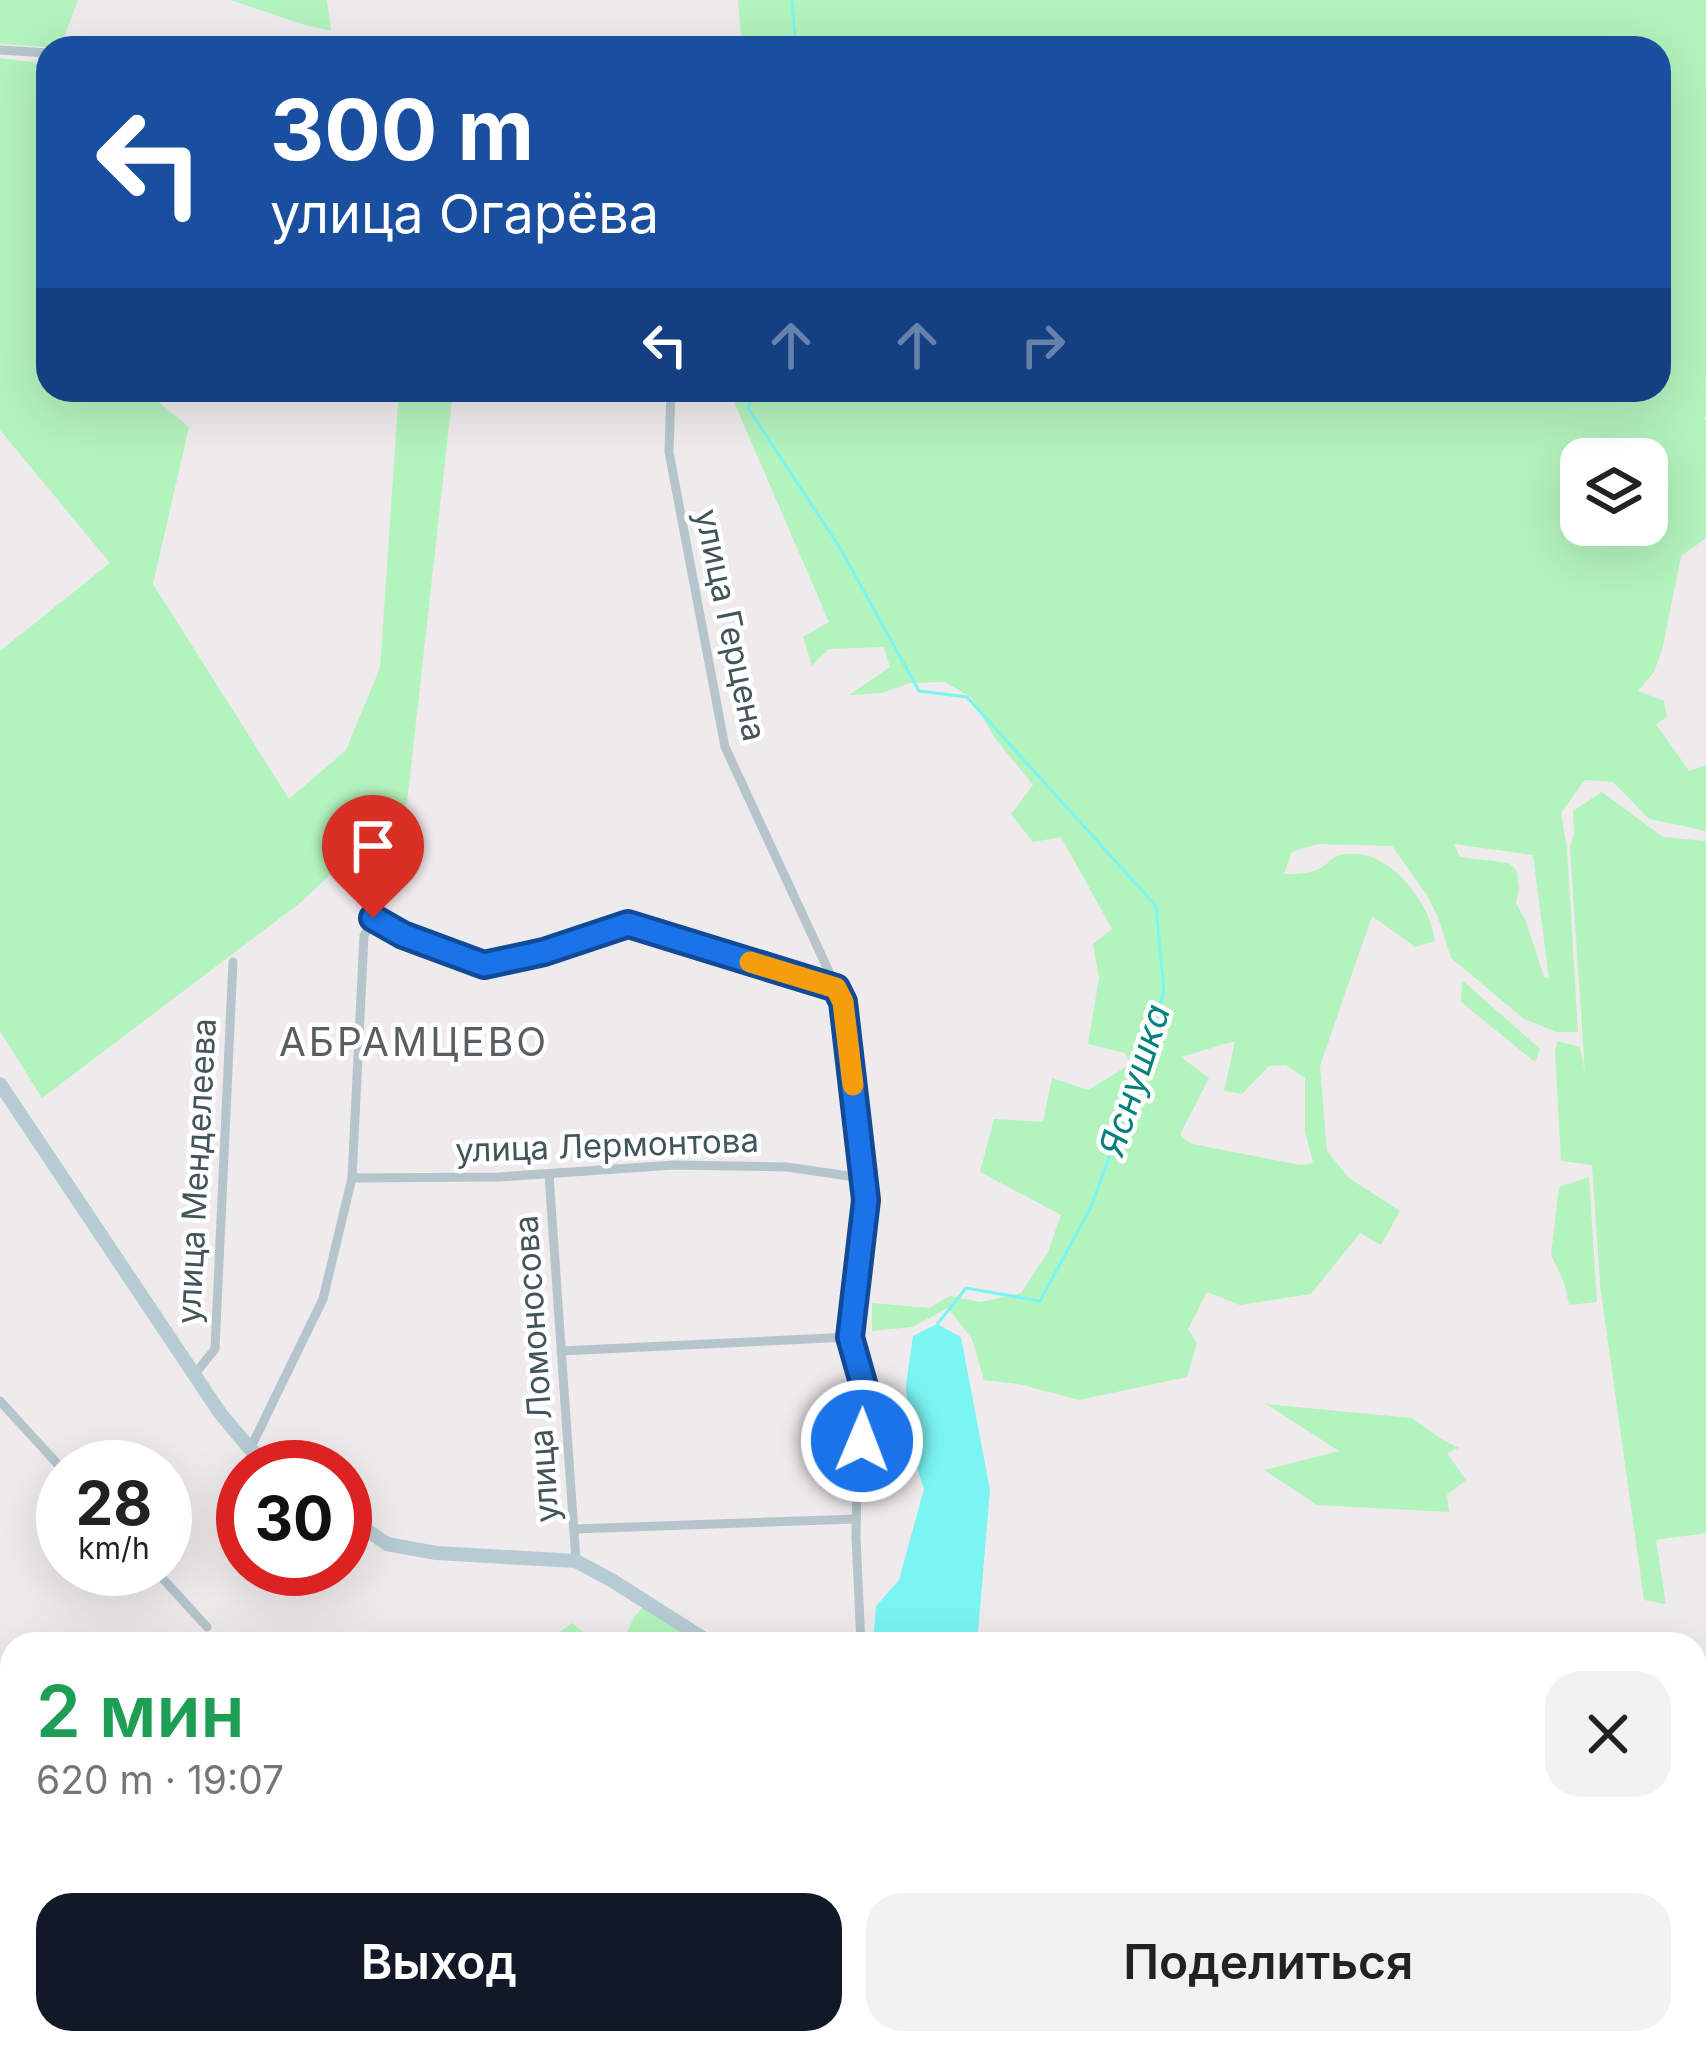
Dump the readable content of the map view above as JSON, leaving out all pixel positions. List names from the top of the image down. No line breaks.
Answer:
{"streets":{"street":["улица Герцена","улица Лермонтова","улица Менделеева","улица Ломоносова"]},"crossings":[["улица Герцена","улица Лермонтова"],["улица Лермонтова","улица Ломоносова"]],"districts":["АБРАМЦЕВО"],"water":["Яснушка"],"page":{"turn":["300 m","улица Огарёва"],"speed":"28 km/h","limit":"30","heading":["2 мин","620 m · 19:07"],"buttons":["Выход","Поделиться"]}}
